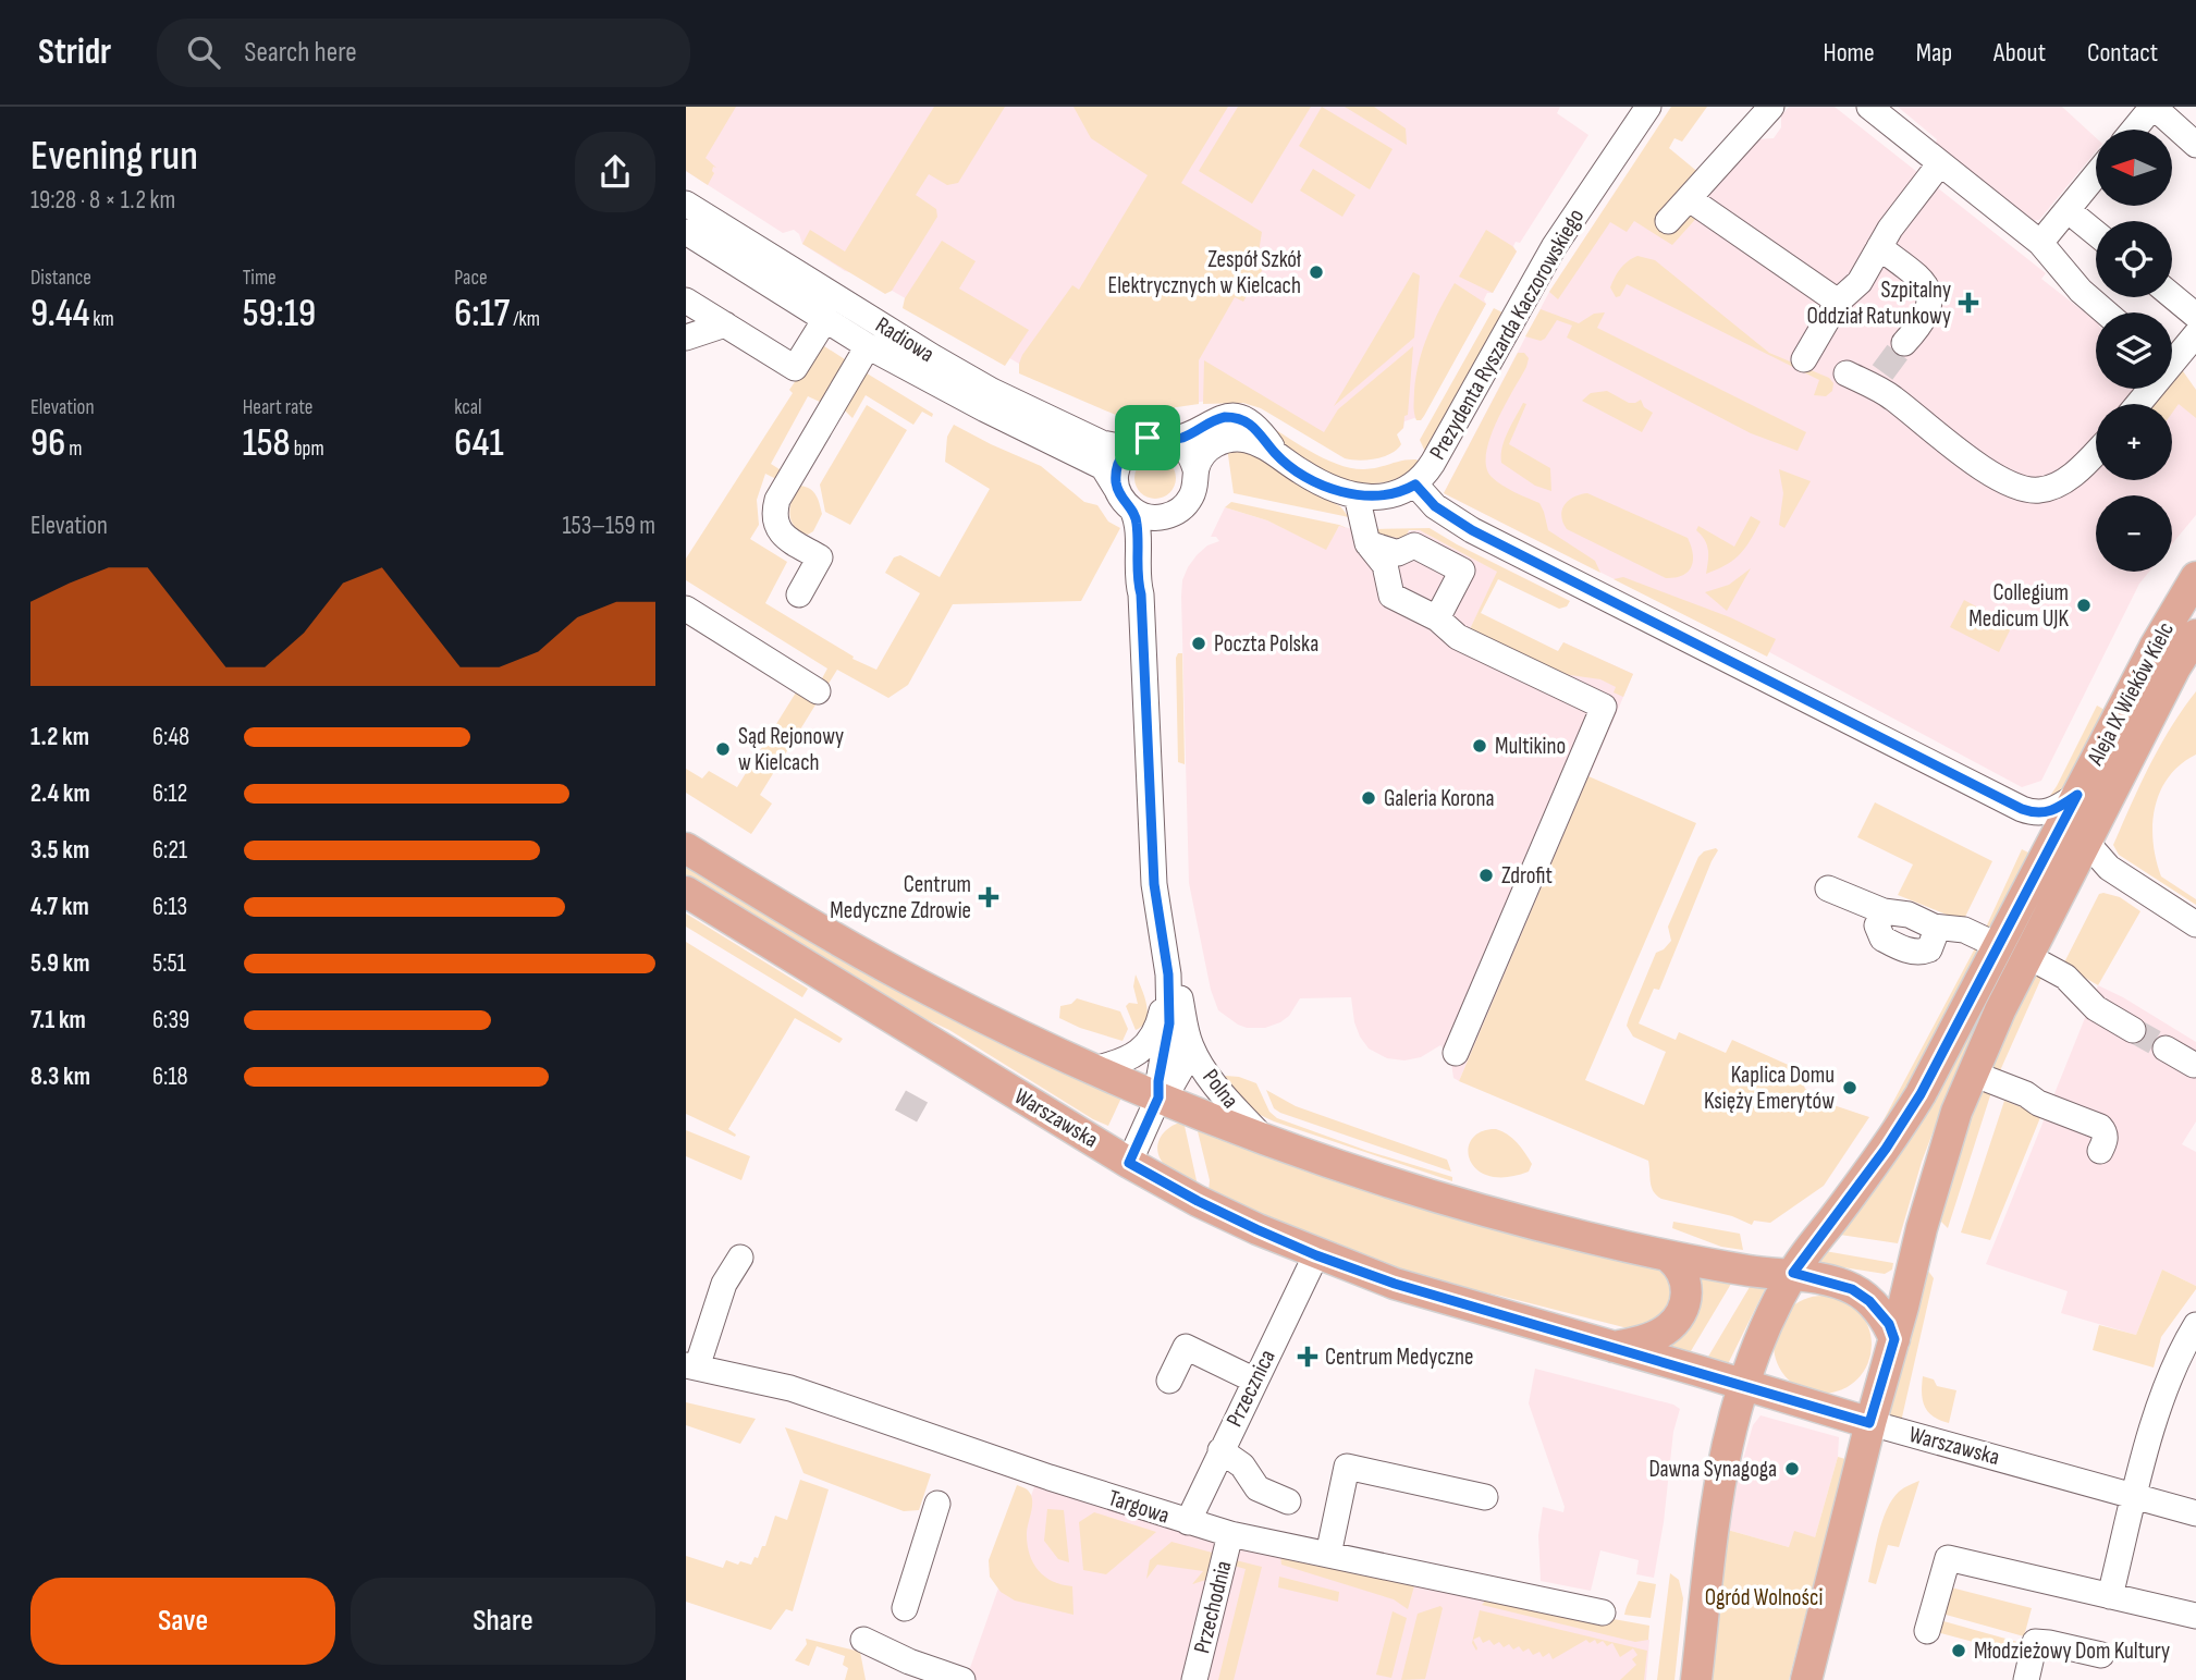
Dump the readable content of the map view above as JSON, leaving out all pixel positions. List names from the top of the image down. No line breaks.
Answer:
{"streets":{"main road":["Aleja IX Wieków Kielc","Warszawska"],"street":["Prezydenta Ryszarda Kaczorowskiego","Radiowa","Polna","Przecznica","Targowa","Przechodnia"]},"crossings":[["Radiowa","Polna"],["Aleja IX Wieków Kielc","Warszawska"],["Polna","Warszawska"],["Warszawska","Przecznica"],["Przecznica","Targowa"],["Targowa","Przechodnia"]],"parks":["Ogród Wolności"],"places":{"other":["Zespół Szkół Elektrycznych w Kielcach","Collegium Medicum UJK","Poczta Polska","Multikino","Sąd Rejonowy w Kielcach","Galeria Korona","Zdrofit","Kaplica Domu Księży Emerytów","Dawna Synagoga","Młodzieżowy Dom Kultury"],"health":["Szpitalny Oddział Ratunkowy","Centrum Medyczne Zdrowie","Centrum Medyczne"]},"north":"left","page":{"header":"Stridr","search":"Search here","nav":["Home","Map","About","Contact"],"heading":["Evening run","19:28 · 8 × 1.2 km"],"map_buttons":["+","−"],"stats":[["Distance","9.44 km"],["Time","59:19"],["Pace","6:17 /km"],["Elevation","96 m"],["Heart rate","158 bpm"],["kcal","641"]],"chart":["Elevation","153–159 m"],"list":[{"name":"1.2 km","note":"6:48"},{"name":"2.4 km","note":"6:12"},{"name":"3.5 km","note":"6:21"},{"name":"4.7 km","note":"6:13"},{"name":"5.9 km","note":"5:51"},{"name":"7.1 km","note":"6:39"},{"name":"8.3 km","note":"6:18"}],"buttons":["Save","Share"]}}
